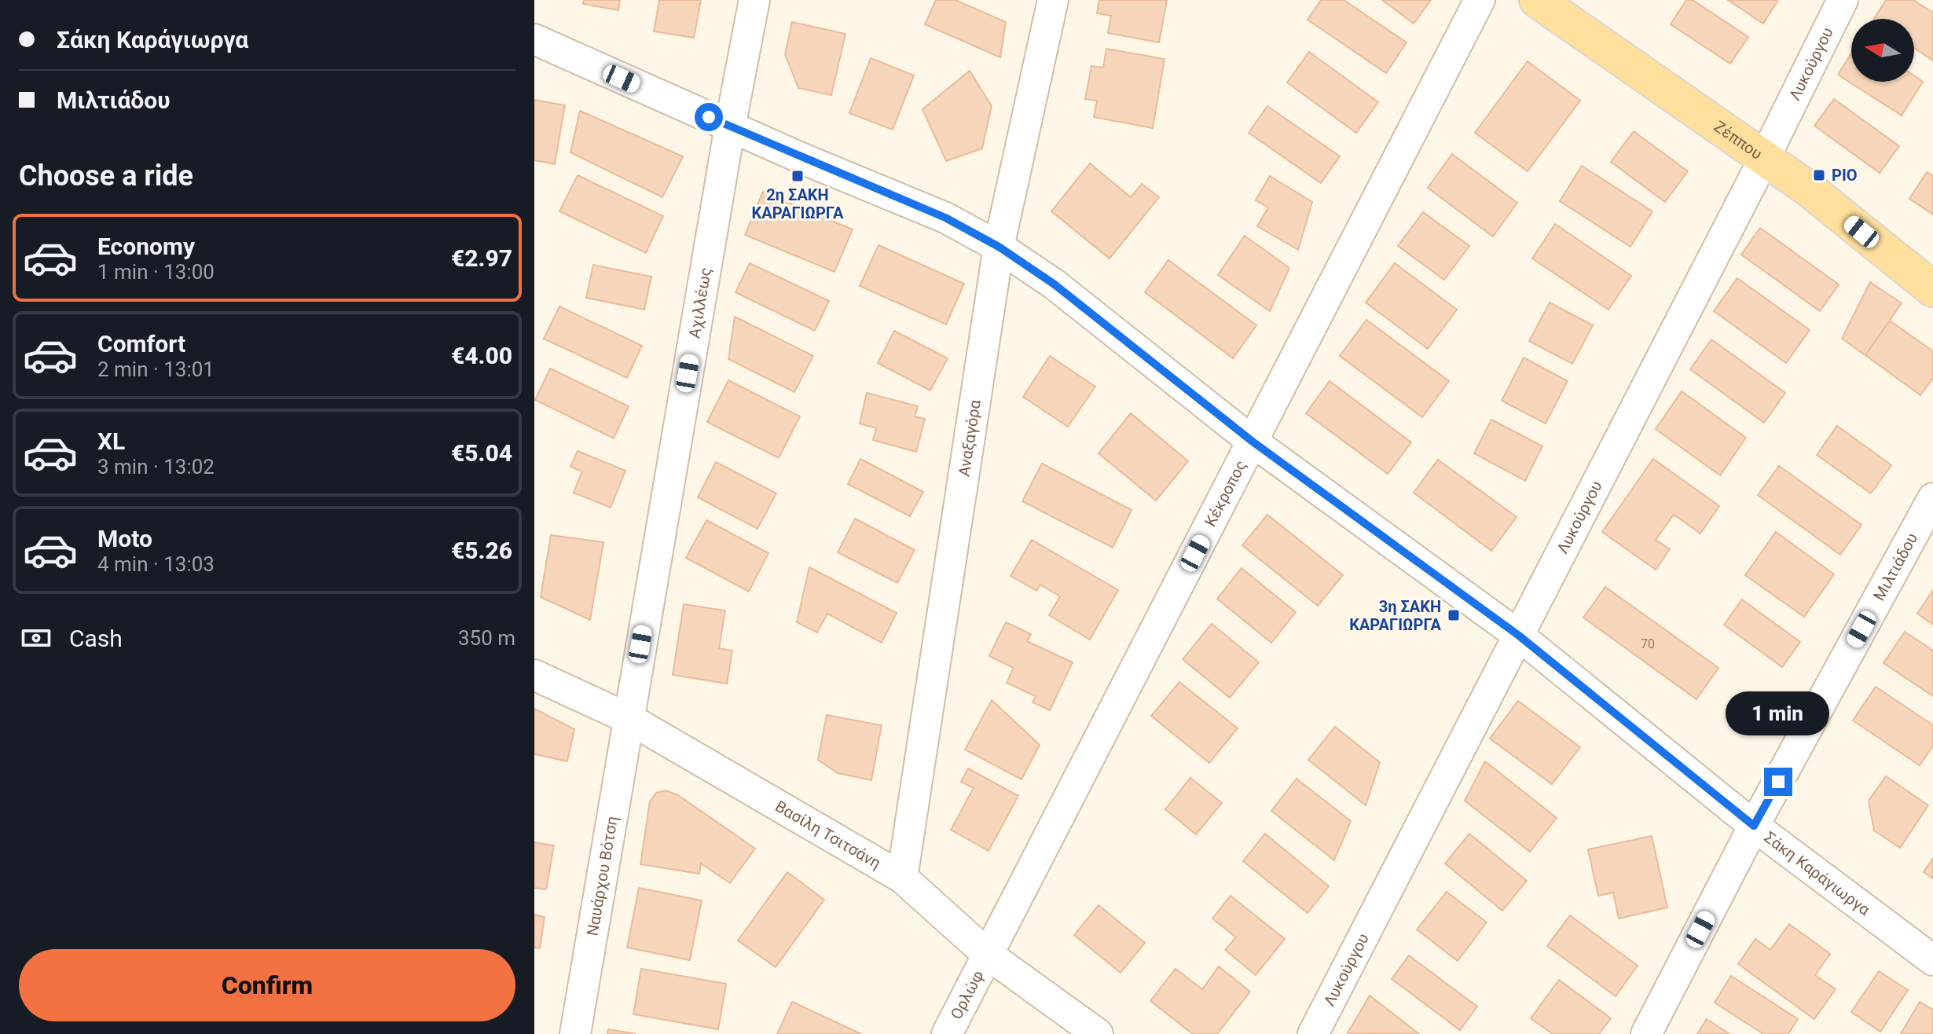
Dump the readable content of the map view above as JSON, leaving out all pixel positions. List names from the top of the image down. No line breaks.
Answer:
{"streets":{"main road":["Ζέππου"],"street":["Λυκούργου","Αχιλλέως","Αναξαγόρα","Κέκροπος","Μιλτιάδου","Βασίλη Τσιτσάνη","Σάκη Καράγιωργα","Ναυάρχου Βότση","Ορλώφ"]},"crossings":[["Λυκούργου","Ζέππου"],["Λυκούργου","Σάκη Καράγιωργα"],["Αχιλλέως","Βασίλη Τσιτσάνη"],["Αχιλλέως","Σάκη Καράγιωργα"],["Αχιλλέως","Ναυάρχου Βότση"],["Αναξαγόρα","Βασίλη Τσιτσάνη"],["Αναξαγόρα","Σάκη Καράγιωργα"],["Κέκροπος","Βασίλη Τσιτσάνη"],["Κέκροπος","Σάκη Καράγιωργα"],["Κέκροπος","Ορλώφ"],["Μιλτιάδου","Σάκη Καράγιωργα"],["Βασίλη Τσιτσάνη","Ναυάρχου Βότση"],["Βασίλη Τσιτσάνη","Ορλώφ"]],"places":{"transit":["ΡΙΟ","2η ΣΑΚΗ ΚΑΡΑΓΙΩΡΓΑ","3η ΣΑΚΗ ΚΑΡΑΓΙΩΡΓΑ"]},"house_numbers":["70"],"north":"left","page":{"banner":["Σάκη Καράγιωργα","Μιλτιάδου"],"heading":"Choose a ride","list":[{"name":"Economy","note":"1 min · 13:00","value":"€2.97"},{"name":"Comfort","note":"2 min · 13:01","value":"€4.00"},{"name":"XL","note":"3 min · 13:02","value":"€5.04"},{"name":"Moto","note":"4 min · 13:03","value":"€5.26"}],"pay":["Cash","350 m"],"bubble":"1 min","buttons":"Confirm"}}
